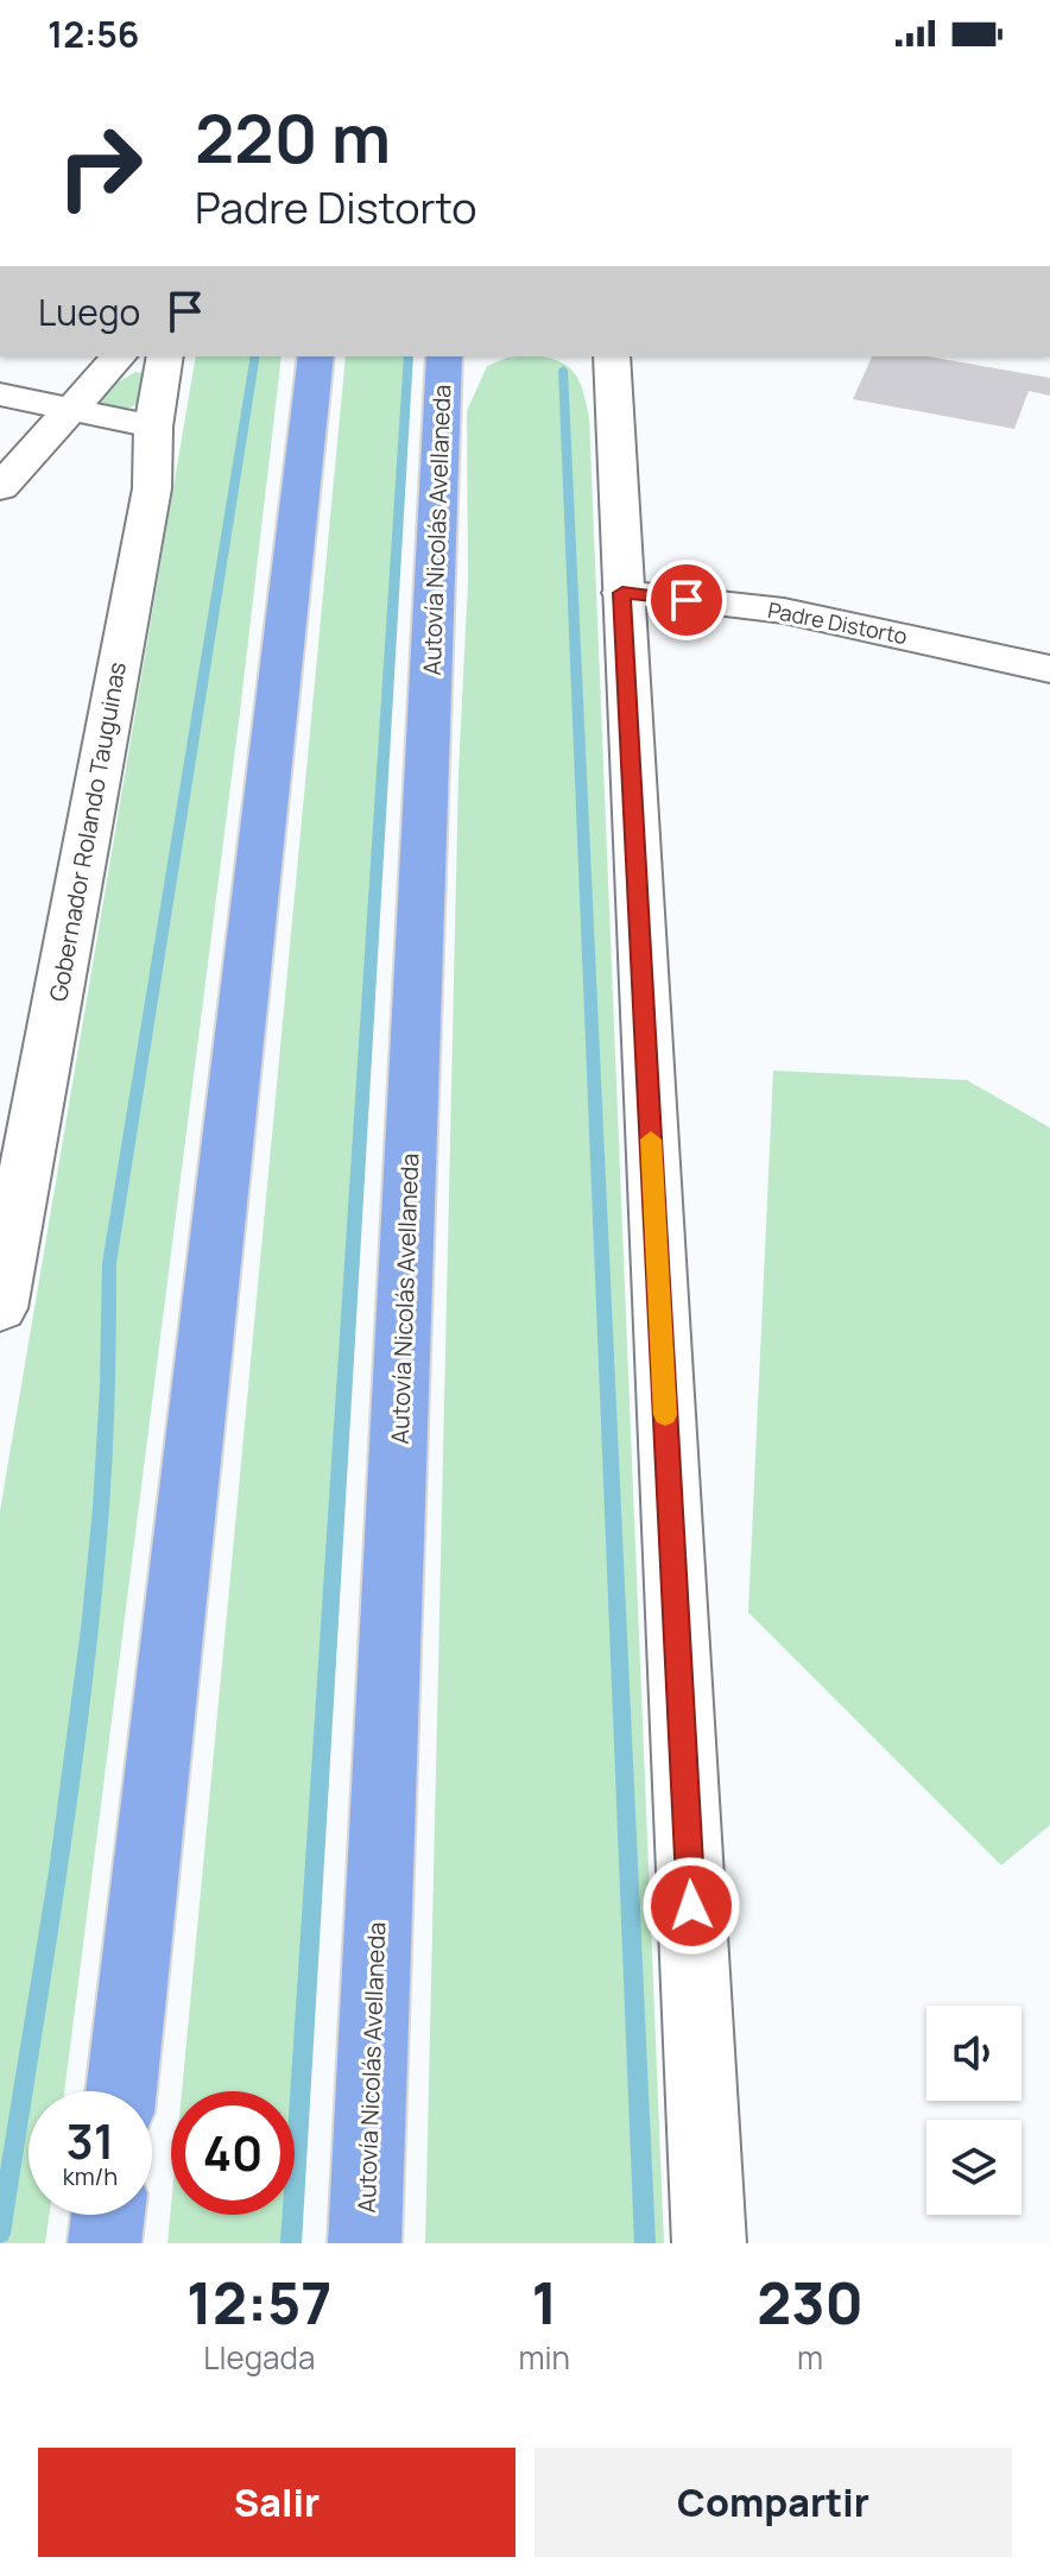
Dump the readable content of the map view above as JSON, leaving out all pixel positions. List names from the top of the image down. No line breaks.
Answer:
{"streets":{"highway":["Autovía Nicolás Avellaneda"],"street":["Padre Distorto","Gobernador Rolando Tauguinas"]},"page":{"status":"12:56","turn":["220 m","Padre Distorto"],"then":"Luego","speed":"31 km/h","limit":"40","eta":["12:57","Llegada","1","min","230","m"],"buttons":["Salir","Compartir"]}}
